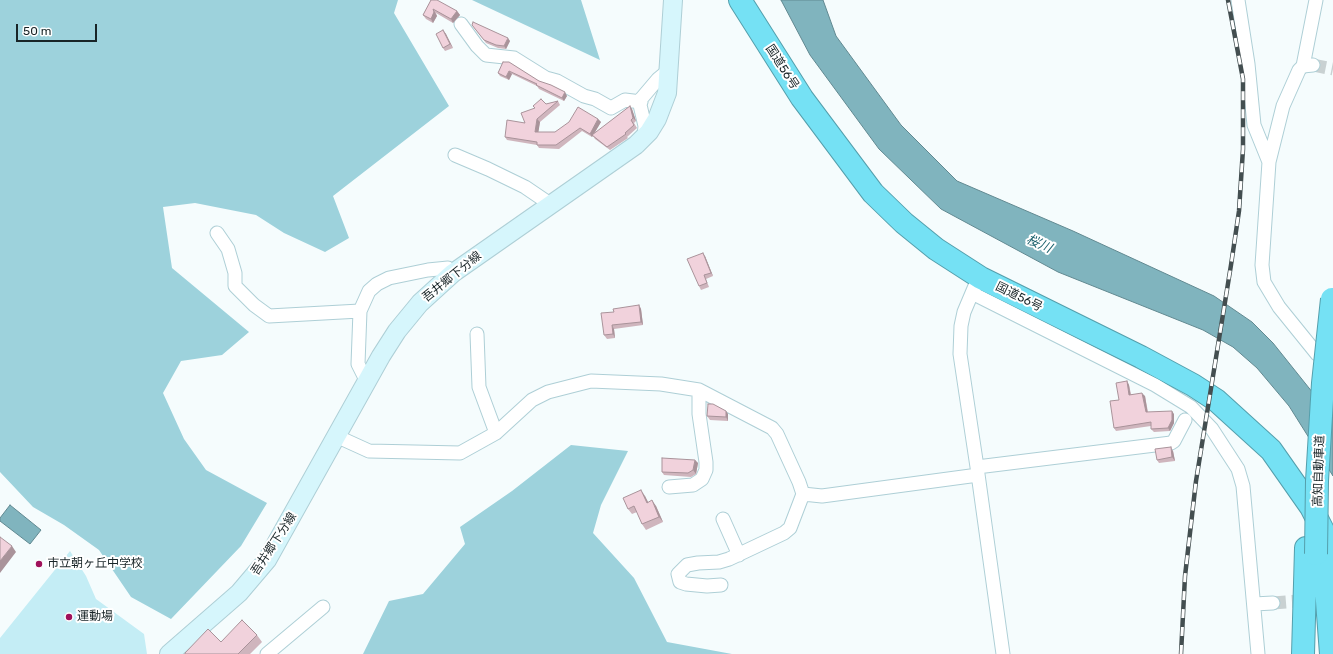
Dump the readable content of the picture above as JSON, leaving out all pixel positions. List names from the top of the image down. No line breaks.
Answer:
{"streets":{"highway":["国道56号","高知自動車道"],"main road":["吾井郷下分線"]},"crossings":[["国道56号","高知自動車道"]],"water":["桜川"],"places":["市立朝ヶ丘中学校","運動場"],"scale_bar":"50 m"}
